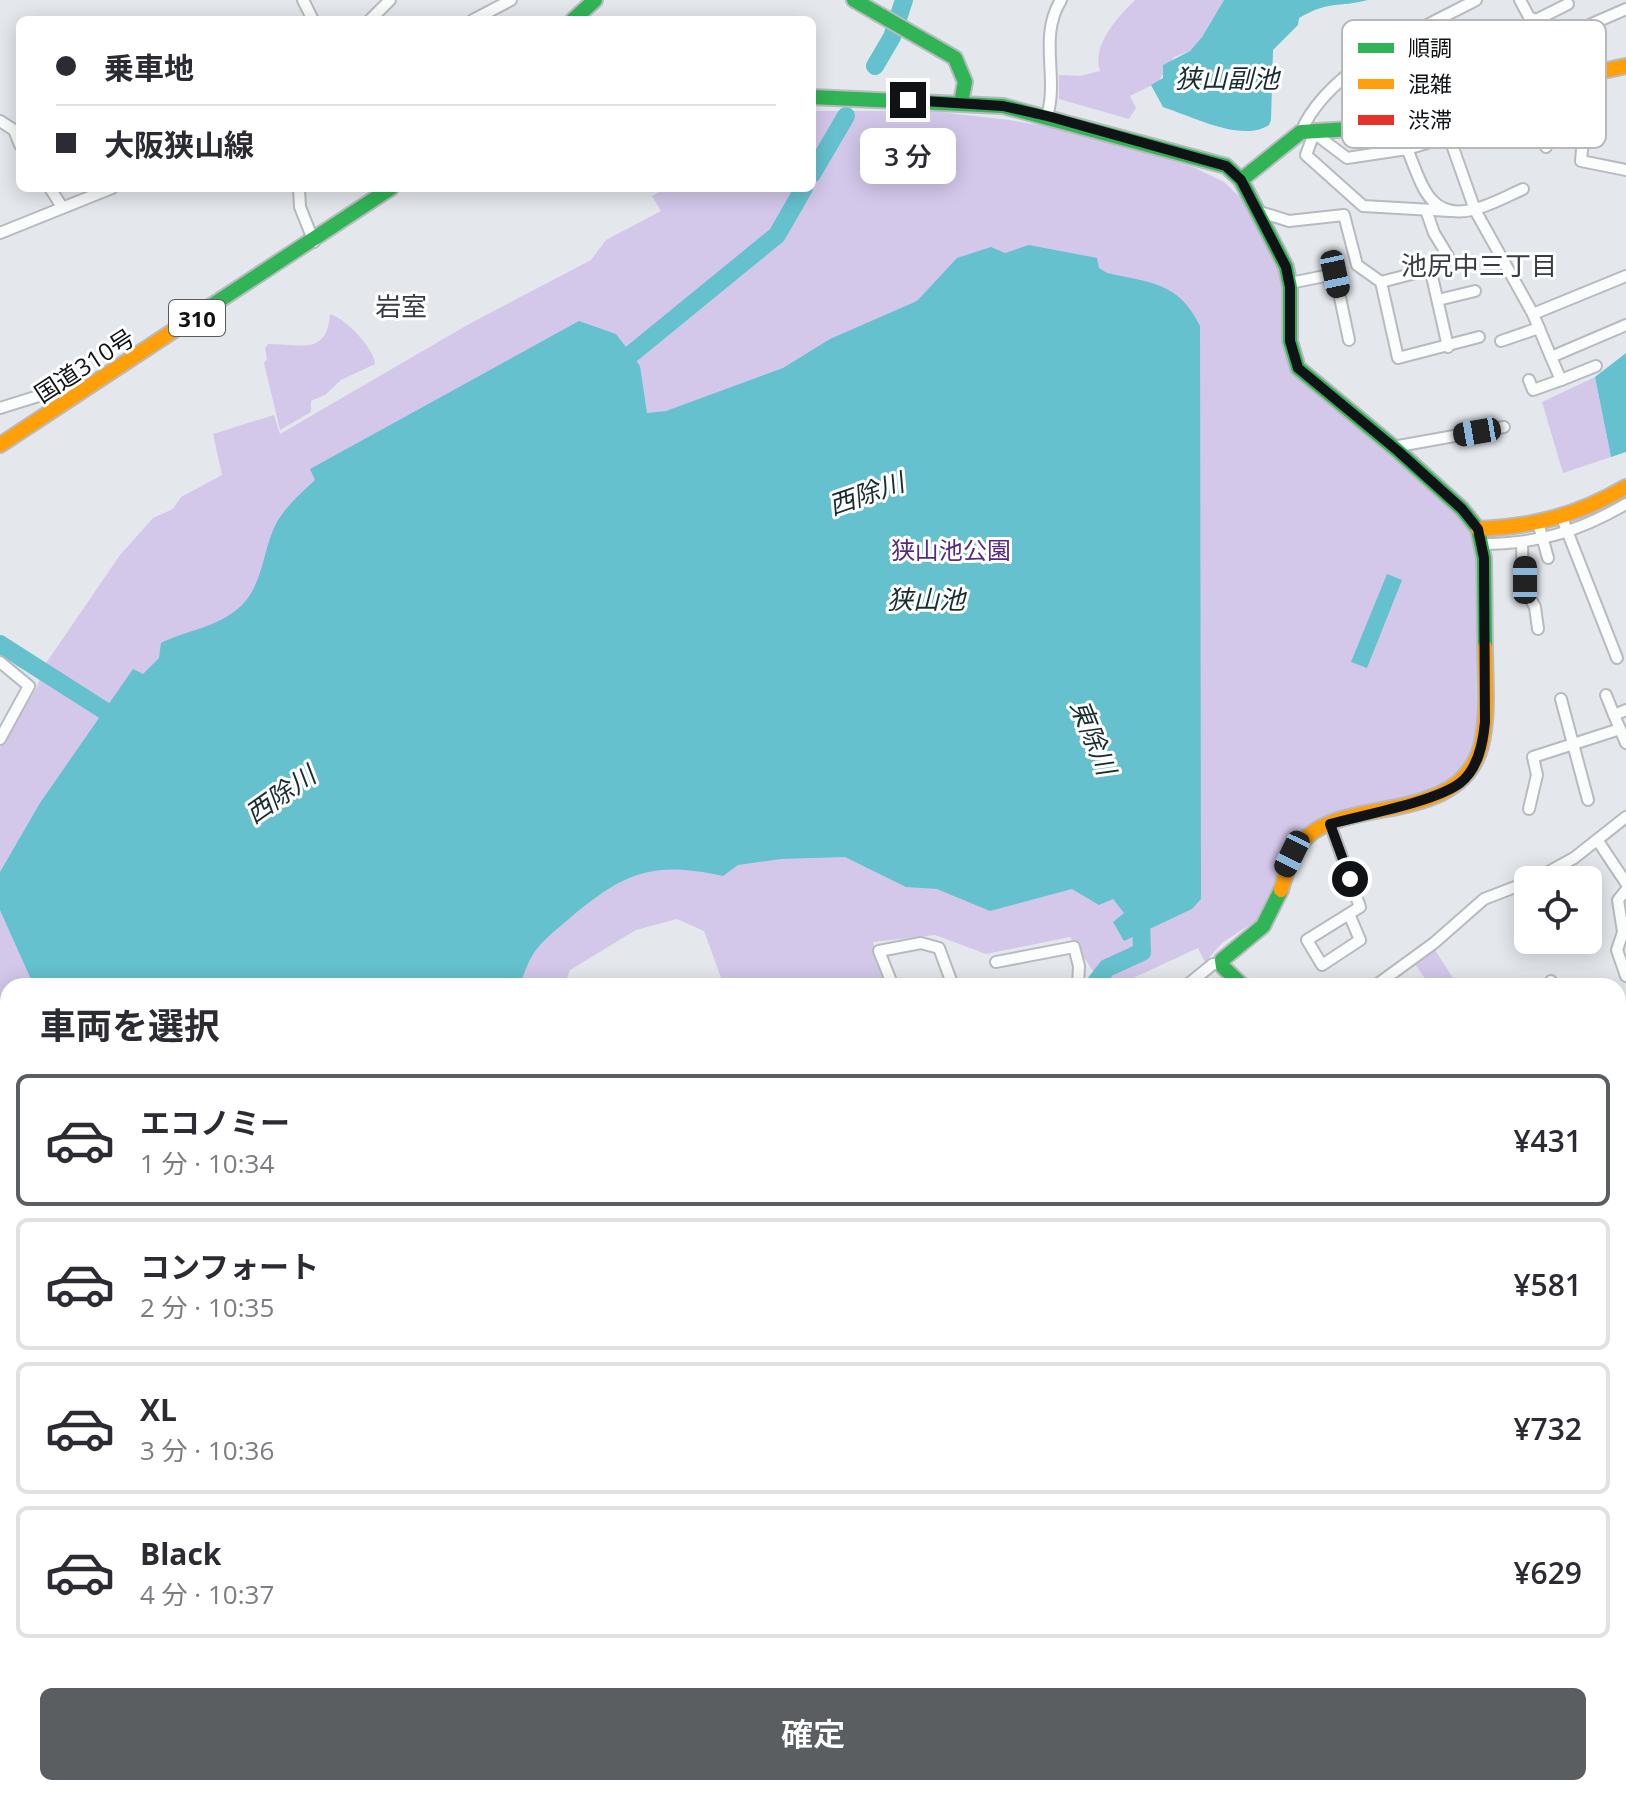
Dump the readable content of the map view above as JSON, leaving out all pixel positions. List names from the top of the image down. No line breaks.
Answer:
{"streets":{"main road":["310","国道310号"]},"districts":["池尻中三丁目","岩室"],"water":["狭山副池","西除川","狭山池","東除川"],"parks":["狭山池公園"],"legend":["順調","混雑","渋滞"],"page":{"banner":["乗車地","大阪狭山線"],"bubble":"3 分","heading":"車両を選択","list":[{"name":"エコノミー","note":"1 分 · 10:34","value":"¥431"},{"name":"コンフォート","note":"2 分 · 10:35","value":"¥581"},{"name":"XL","note":"3 分 · 10:36","value":"¥732"},{"name":"Black","note":"4 分 · 10:37","value":"¥629"}],"buttons":"確定"}}
